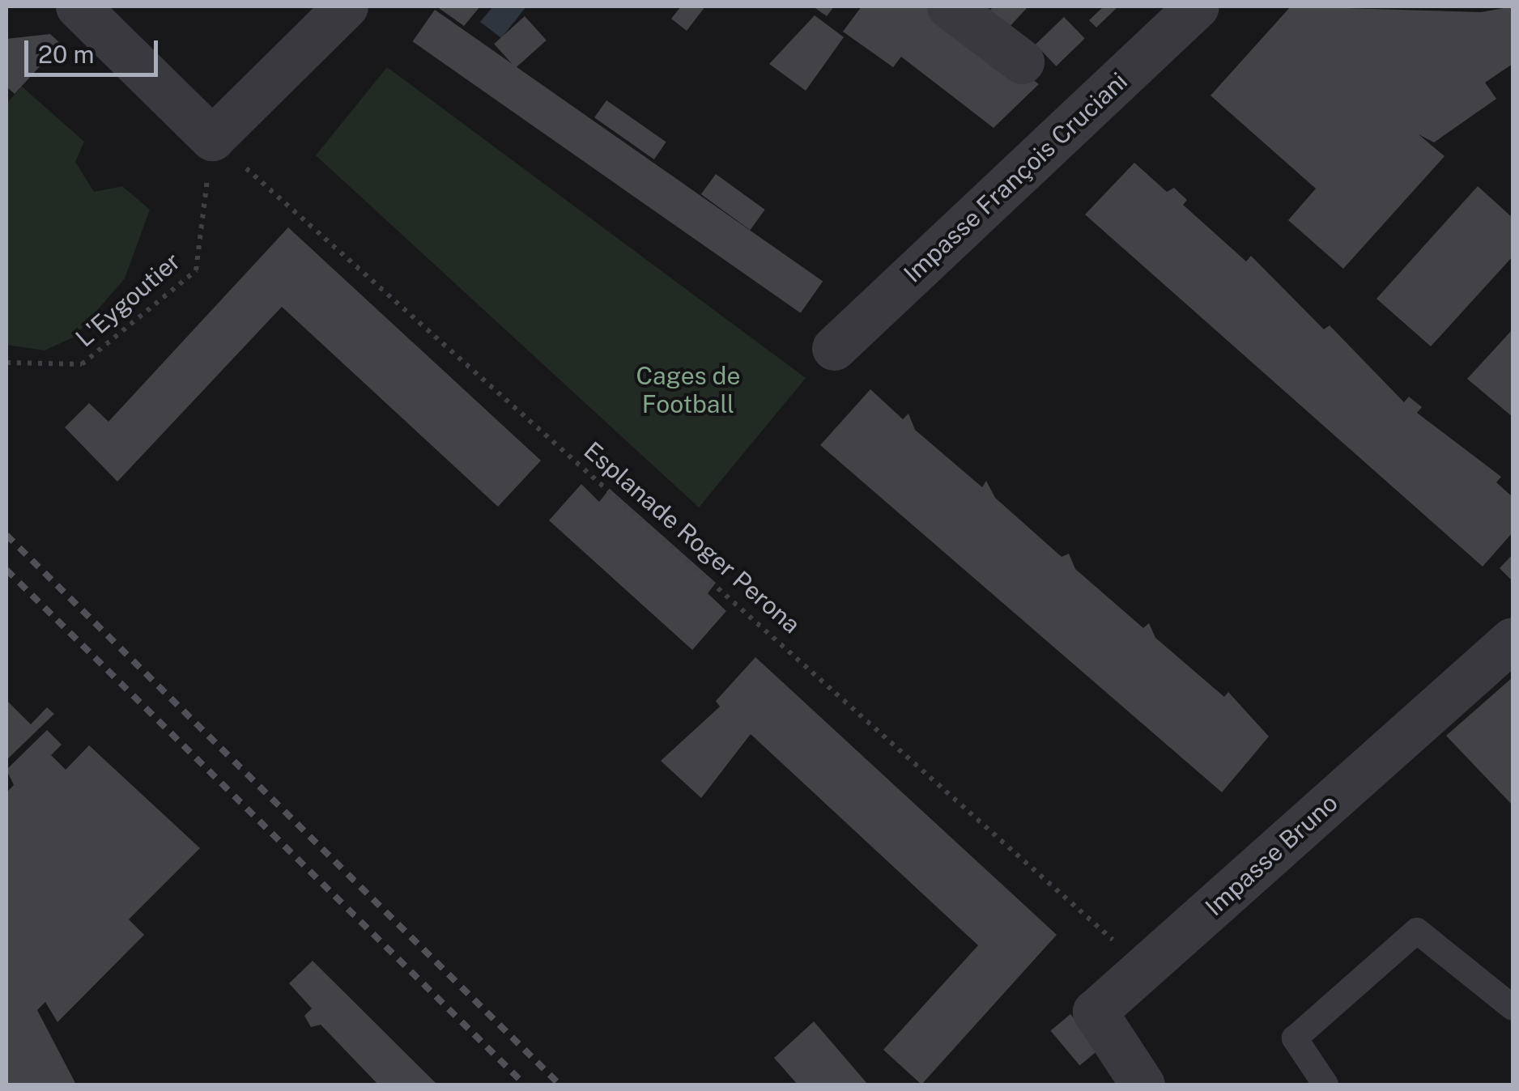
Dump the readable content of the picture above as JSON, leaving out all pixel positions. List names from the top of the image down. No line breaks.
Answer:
{"streets":{"street":["Impasse François Cruciani","Impasse Bruno"],"path":["L'Eygoutier","Esplanade Roger Perona"]},"crossings":[["L'Eygoutier","Esplanade Roger Perona"],["Esplanade Roger Perona","Impasse Bruno"]],"parks":["Cages de Football"],"scale_bar":"20 m"}
